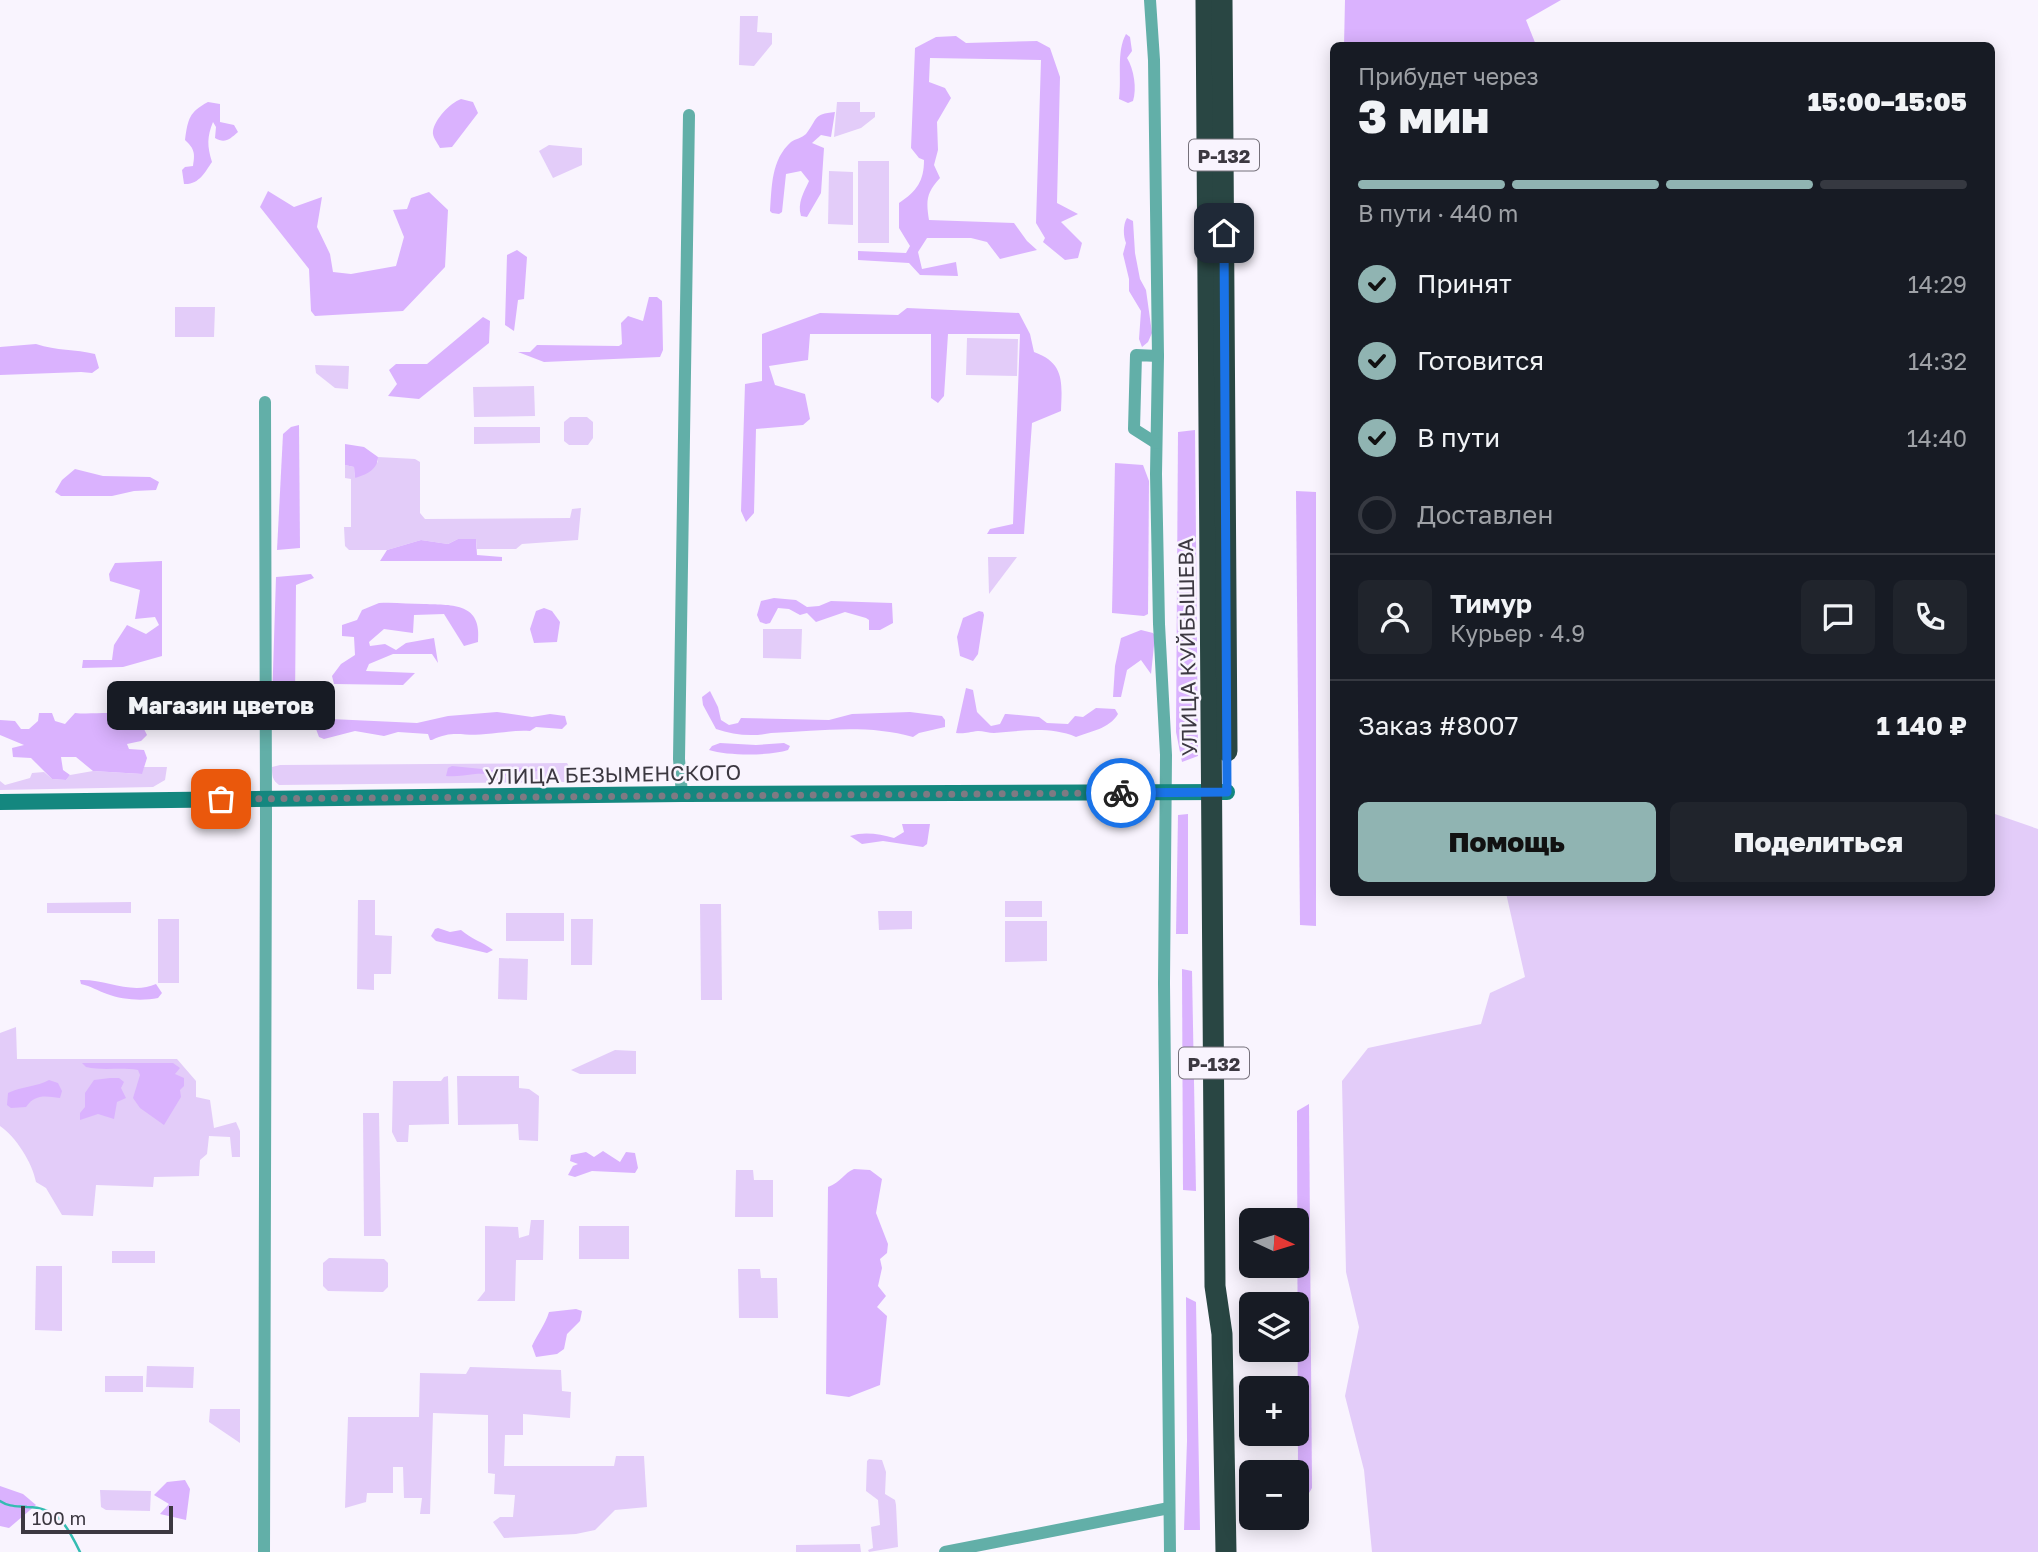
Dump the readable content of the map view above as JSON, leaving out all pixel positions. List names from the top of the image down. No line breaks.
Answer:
{"streets":{"highway":["Р-132","УЛИЦА КУЙБЫШЕВА"],"main road":["УЛИЦА БЕЗЫМЕНСКОГО"]},"crossings":[["УЛИЦА КУЙБЫШЕВА","УЛИЦА БЕЗЫМЕНСКОГО"]],"places":["Магазин цветов"],"scale_bar":"100 m","north":"right","page":{"heading":["3 мин","Прибудет через","15:00–15:05"],"panel":["Тимур","Курьер · 4.9","Заказ #8007","1 140 ₽"],"bar":"В пути · 440 m","list":[["Принят","14:29"],["Готовится","14:32"],["В пути","14:40"],"Доставлен"],"bubble":"Магазин цветов","buttons":["Помощь","Поделиться"],"map_buttons":["+","−"],"scale":"100 m"}}
